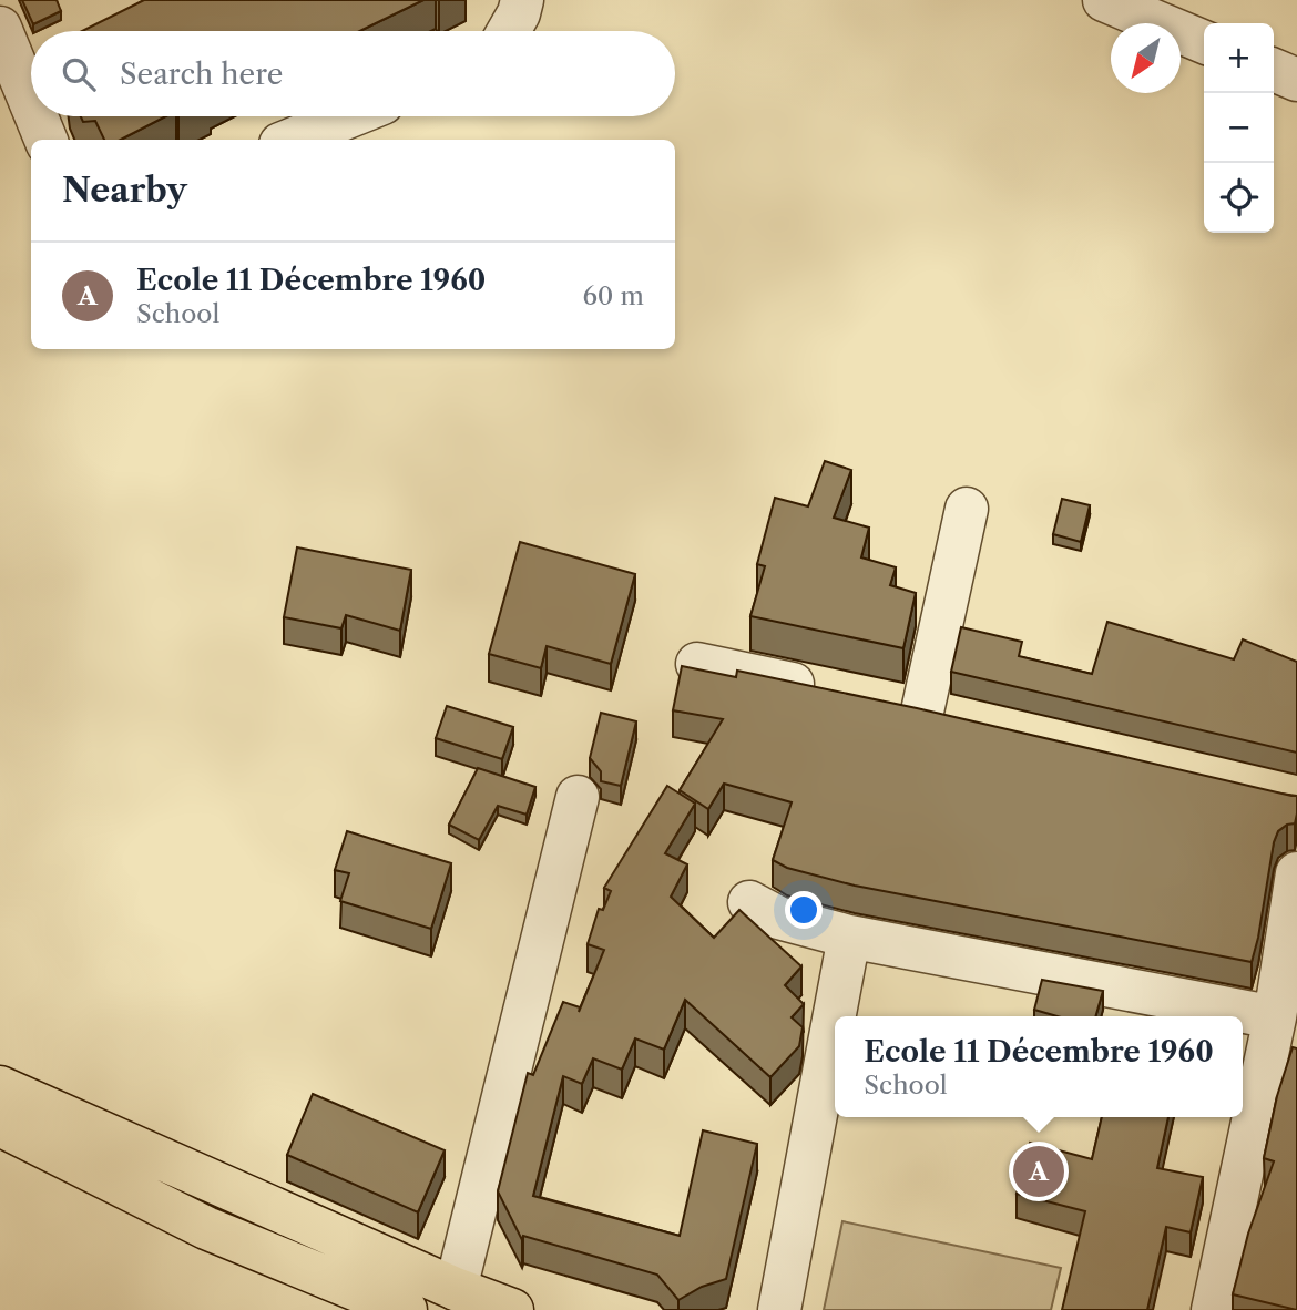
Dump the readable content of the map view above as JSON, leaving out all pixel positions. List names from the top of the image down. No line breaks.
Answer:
{"north":"bottom left","page":{"map_buttons":["+","−"],"search":"Search here","heading":"Nearby","list":[{"mark":"A","name":"Ecole 11 Décembre 1960","note":"School","value":"60 m"}],"popup":["Ecole 11 Décembre 1960","School"],"pins":"A"}}
